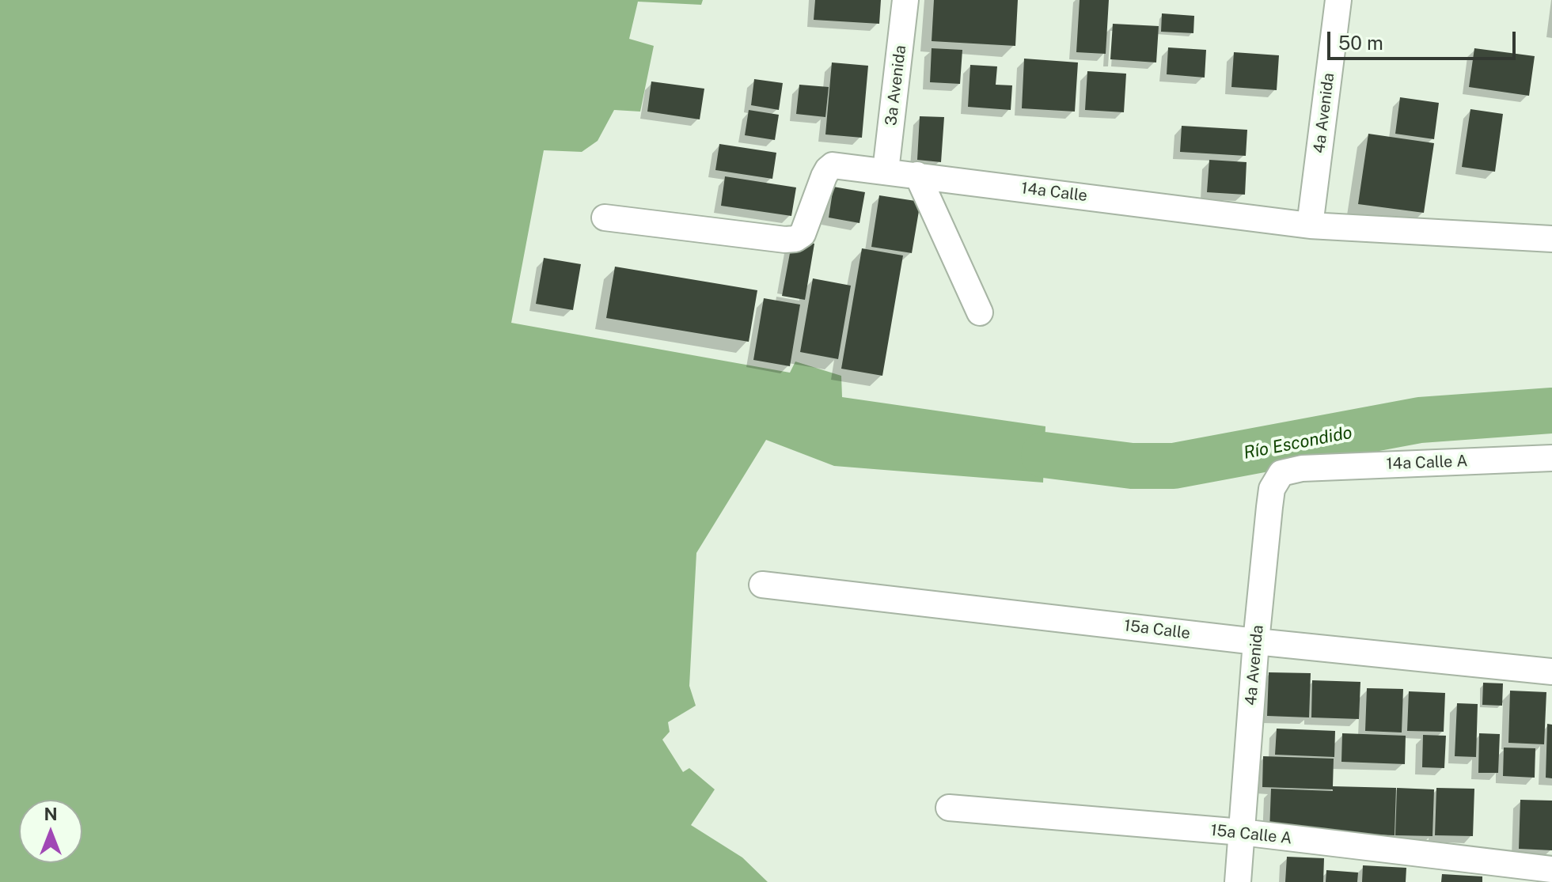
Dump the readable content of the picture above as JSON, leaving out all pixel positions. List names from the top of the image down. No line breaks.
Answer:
{"streets":{"street":["3a Avenida","4a Avenida","14a Calle","14a Calle A","15a Calle","15a Calle A"]},"crossings":[["3a Avenida","14a Calle"],["4a Avenida","14a Calle"],["4a Avenida","14a Calle A"],["4a Avenida","15a Calle"],["4a Avenida","15a Calle A"]],"water":["Río Escondido"],"scale_bar":"50 m","north":"top"}
